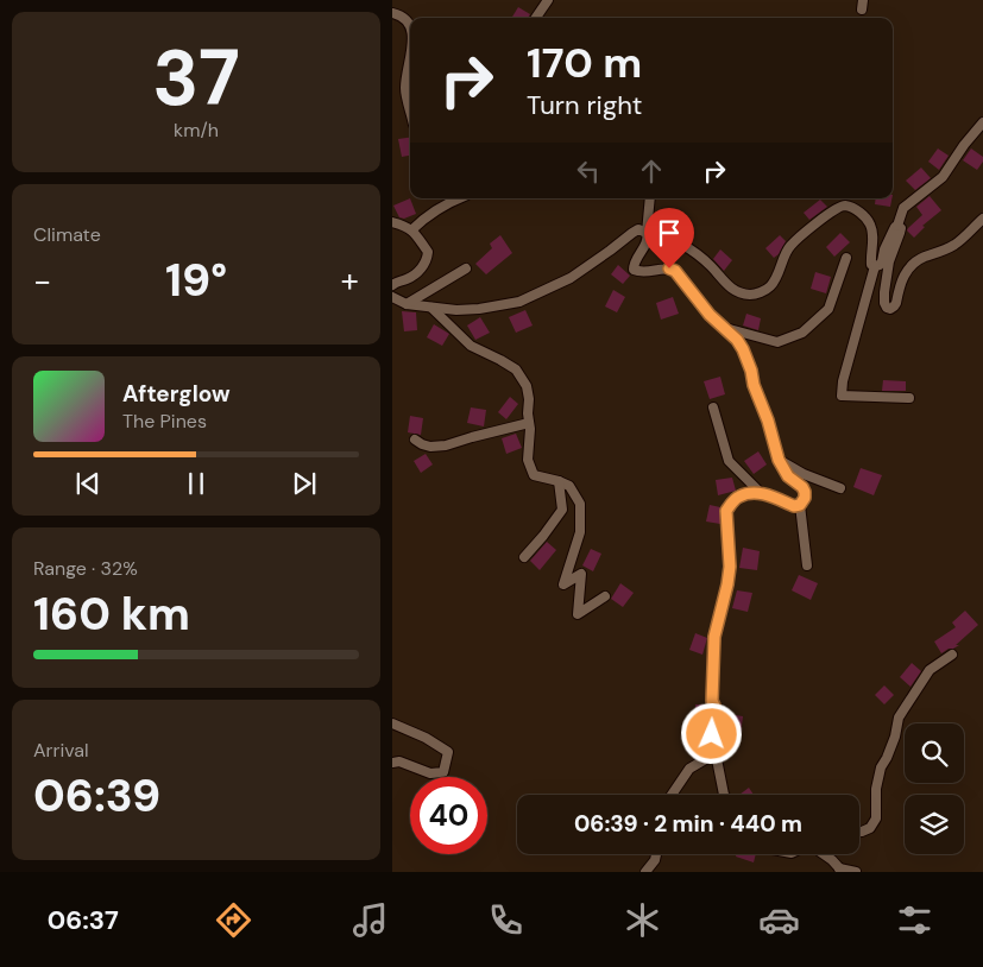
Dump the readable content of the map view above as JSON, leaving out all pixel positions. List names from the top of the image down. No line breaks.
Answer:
{"page":{"tile":[["37","km/h"],"Climate",["Range · 32%","160 km"],["Arrival","06:39"]],"turn":["170 m","Turn right"],"heat":["−","19°","+"],"song":["Afterglow","The Pines"],"limit":"40","trip":"06:39 · 2 min · 440 m","tabs":"06:37"}}
